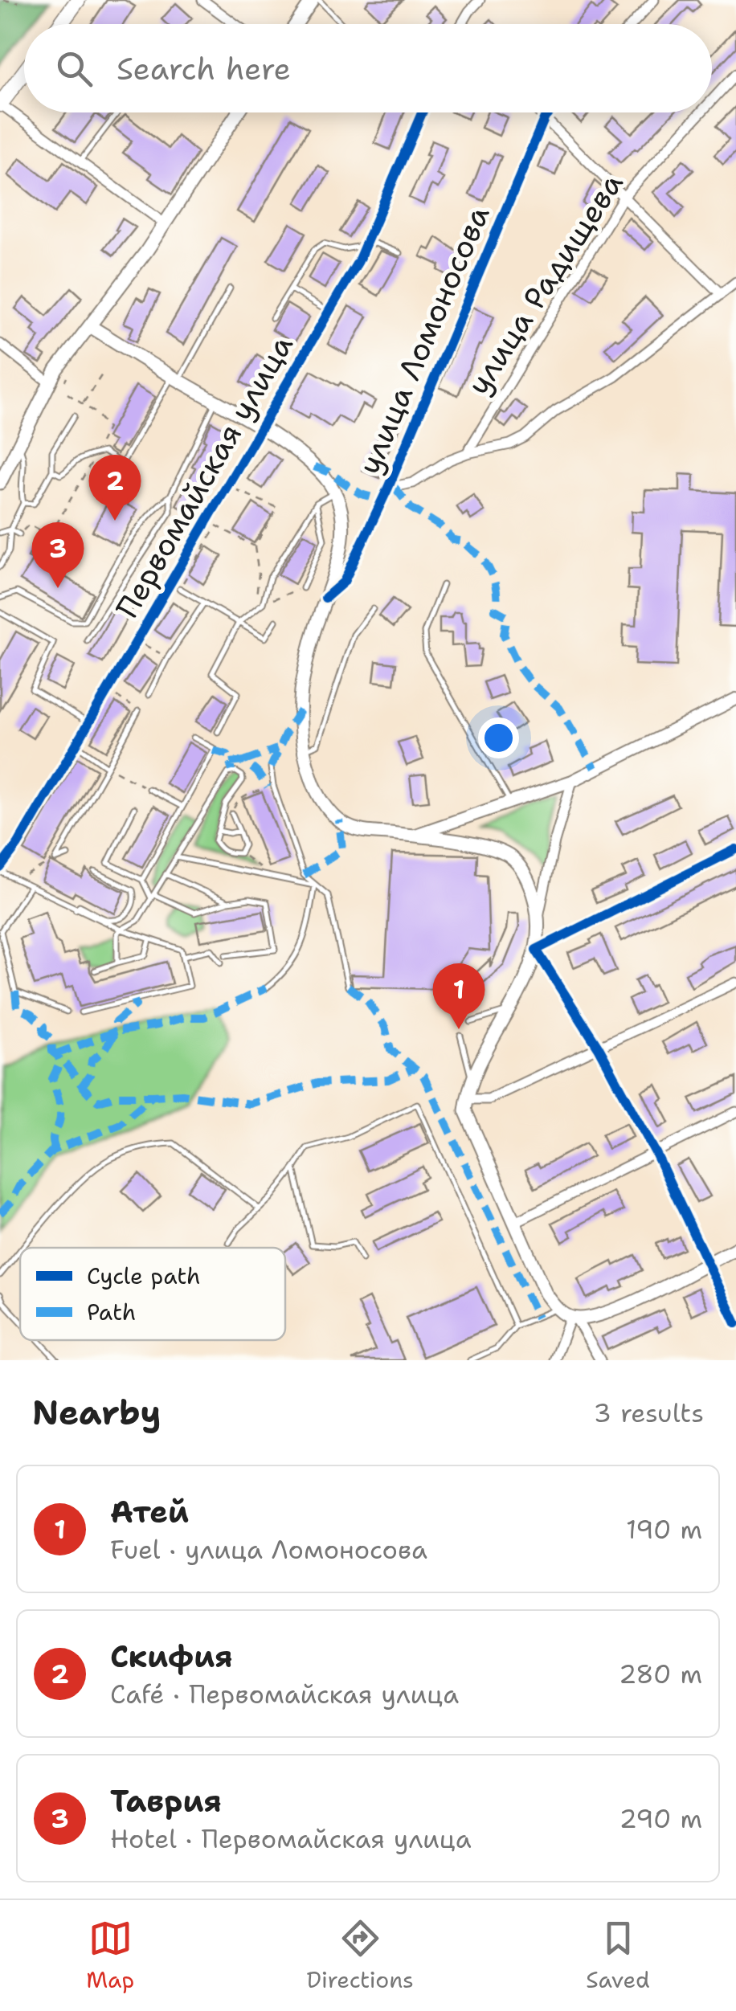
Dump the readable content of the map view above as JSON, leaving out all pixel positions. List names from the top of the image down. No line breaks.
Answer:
{"streets":{"main road":["улица Ломоносова"],"street":["улица Радищева","Первомайская улица"]},"legend":["Cycle path","Path"],"page":{"search":"Search here","pins":["2","3","1"],"heading":["Nearby","3 results"],"list":[{"mark":"1","name":"Атей","note":"Fuel · улица Ломоносова","value":"190 m"},{"mark":"2","name":"Скифия","note":"Café · Первомайская улица","value":"280 m"},{"mark":"3","name":"Таврия","note":"Hotel · Первомайская улица","value":"290 m"}],"nav":["Map","Directions","Saved"]}}
